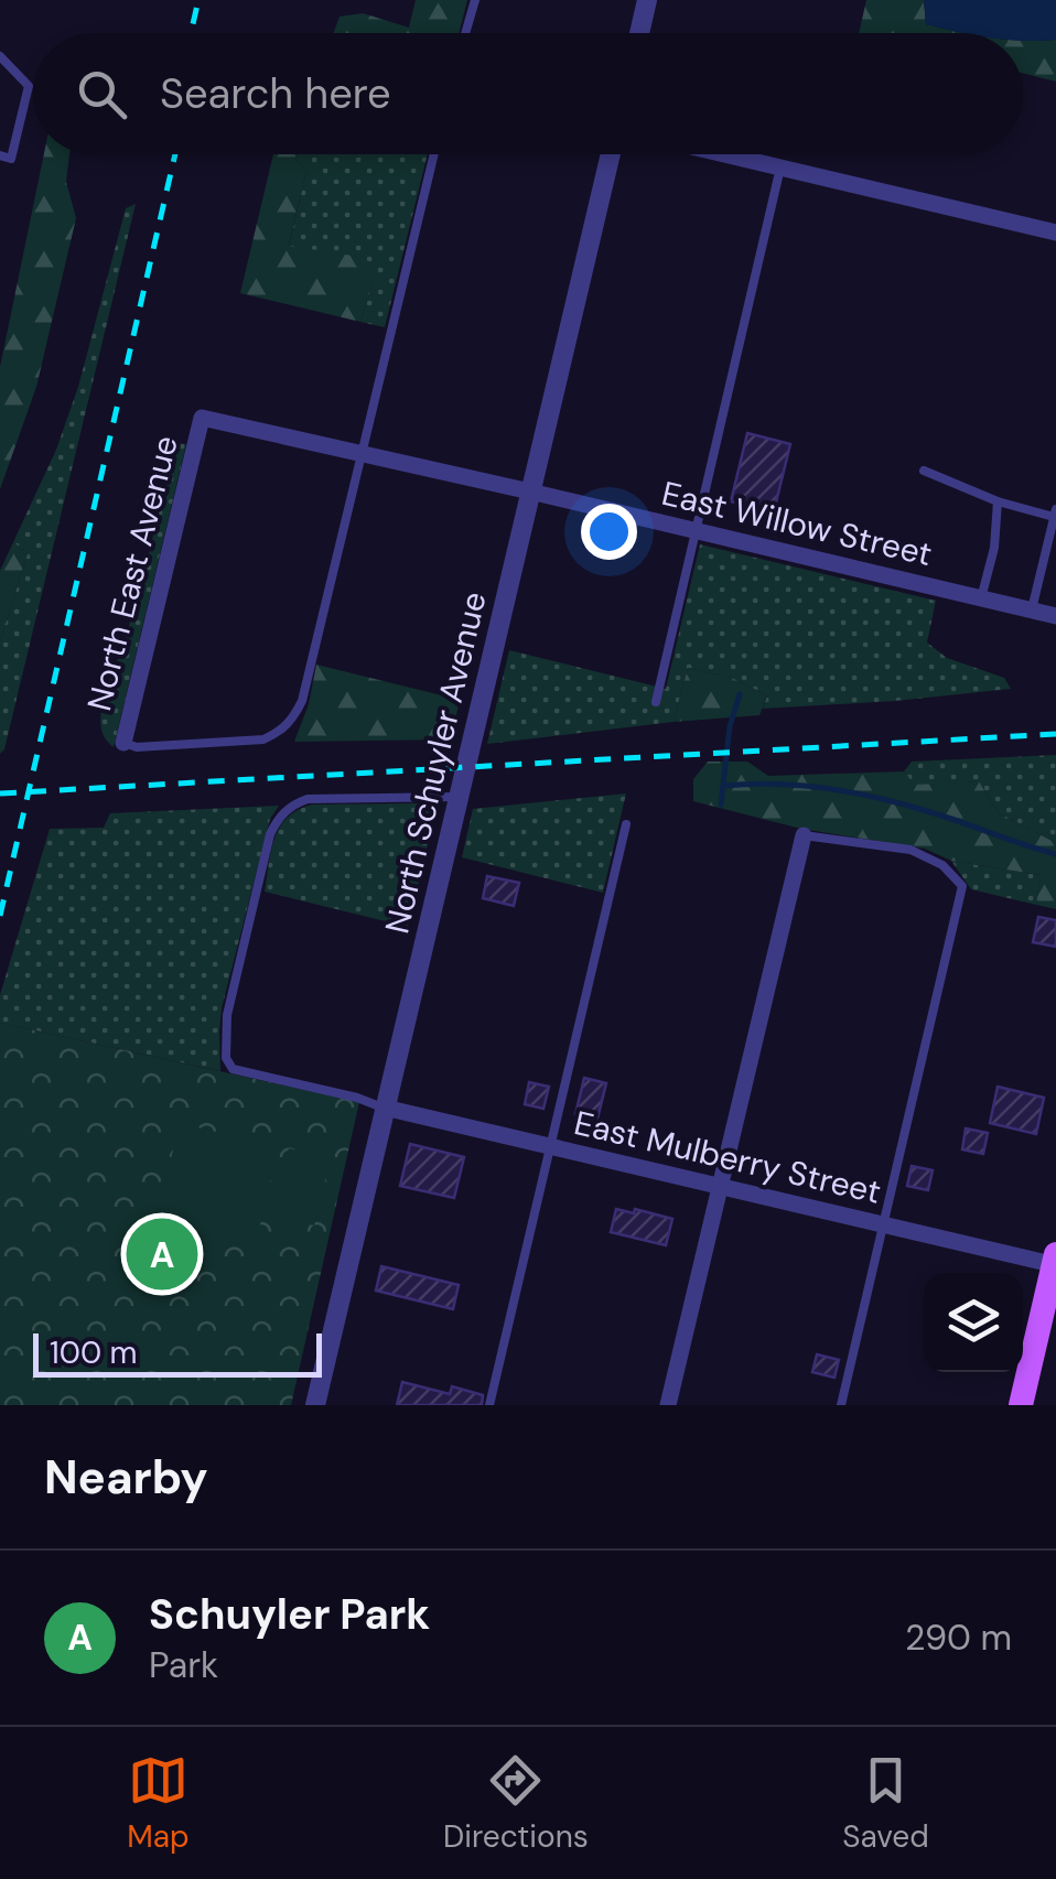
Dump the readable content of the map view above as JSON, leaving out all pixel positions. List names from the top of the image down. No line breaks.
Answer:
{"streets":{"street":["East Willow Street","North East Avenue","North Schuyler Avenue","East Mulberry Street"]},"crossings":[["East Willow Street","North East Avenue"],["East Willow Street","North Schuyler Avenue"],["North Schuyler Avenue","East Mulberry Street"]],"scale_bar":"100 m","page":{"search":"Search here","pins":"A","scale":"100 m","heading":"Nearby","list":[{"mark":"A","name":"Schuyler Park","note":"Park","value":"290 m"}],"nav":["Map","Directions","Saved"]}}
